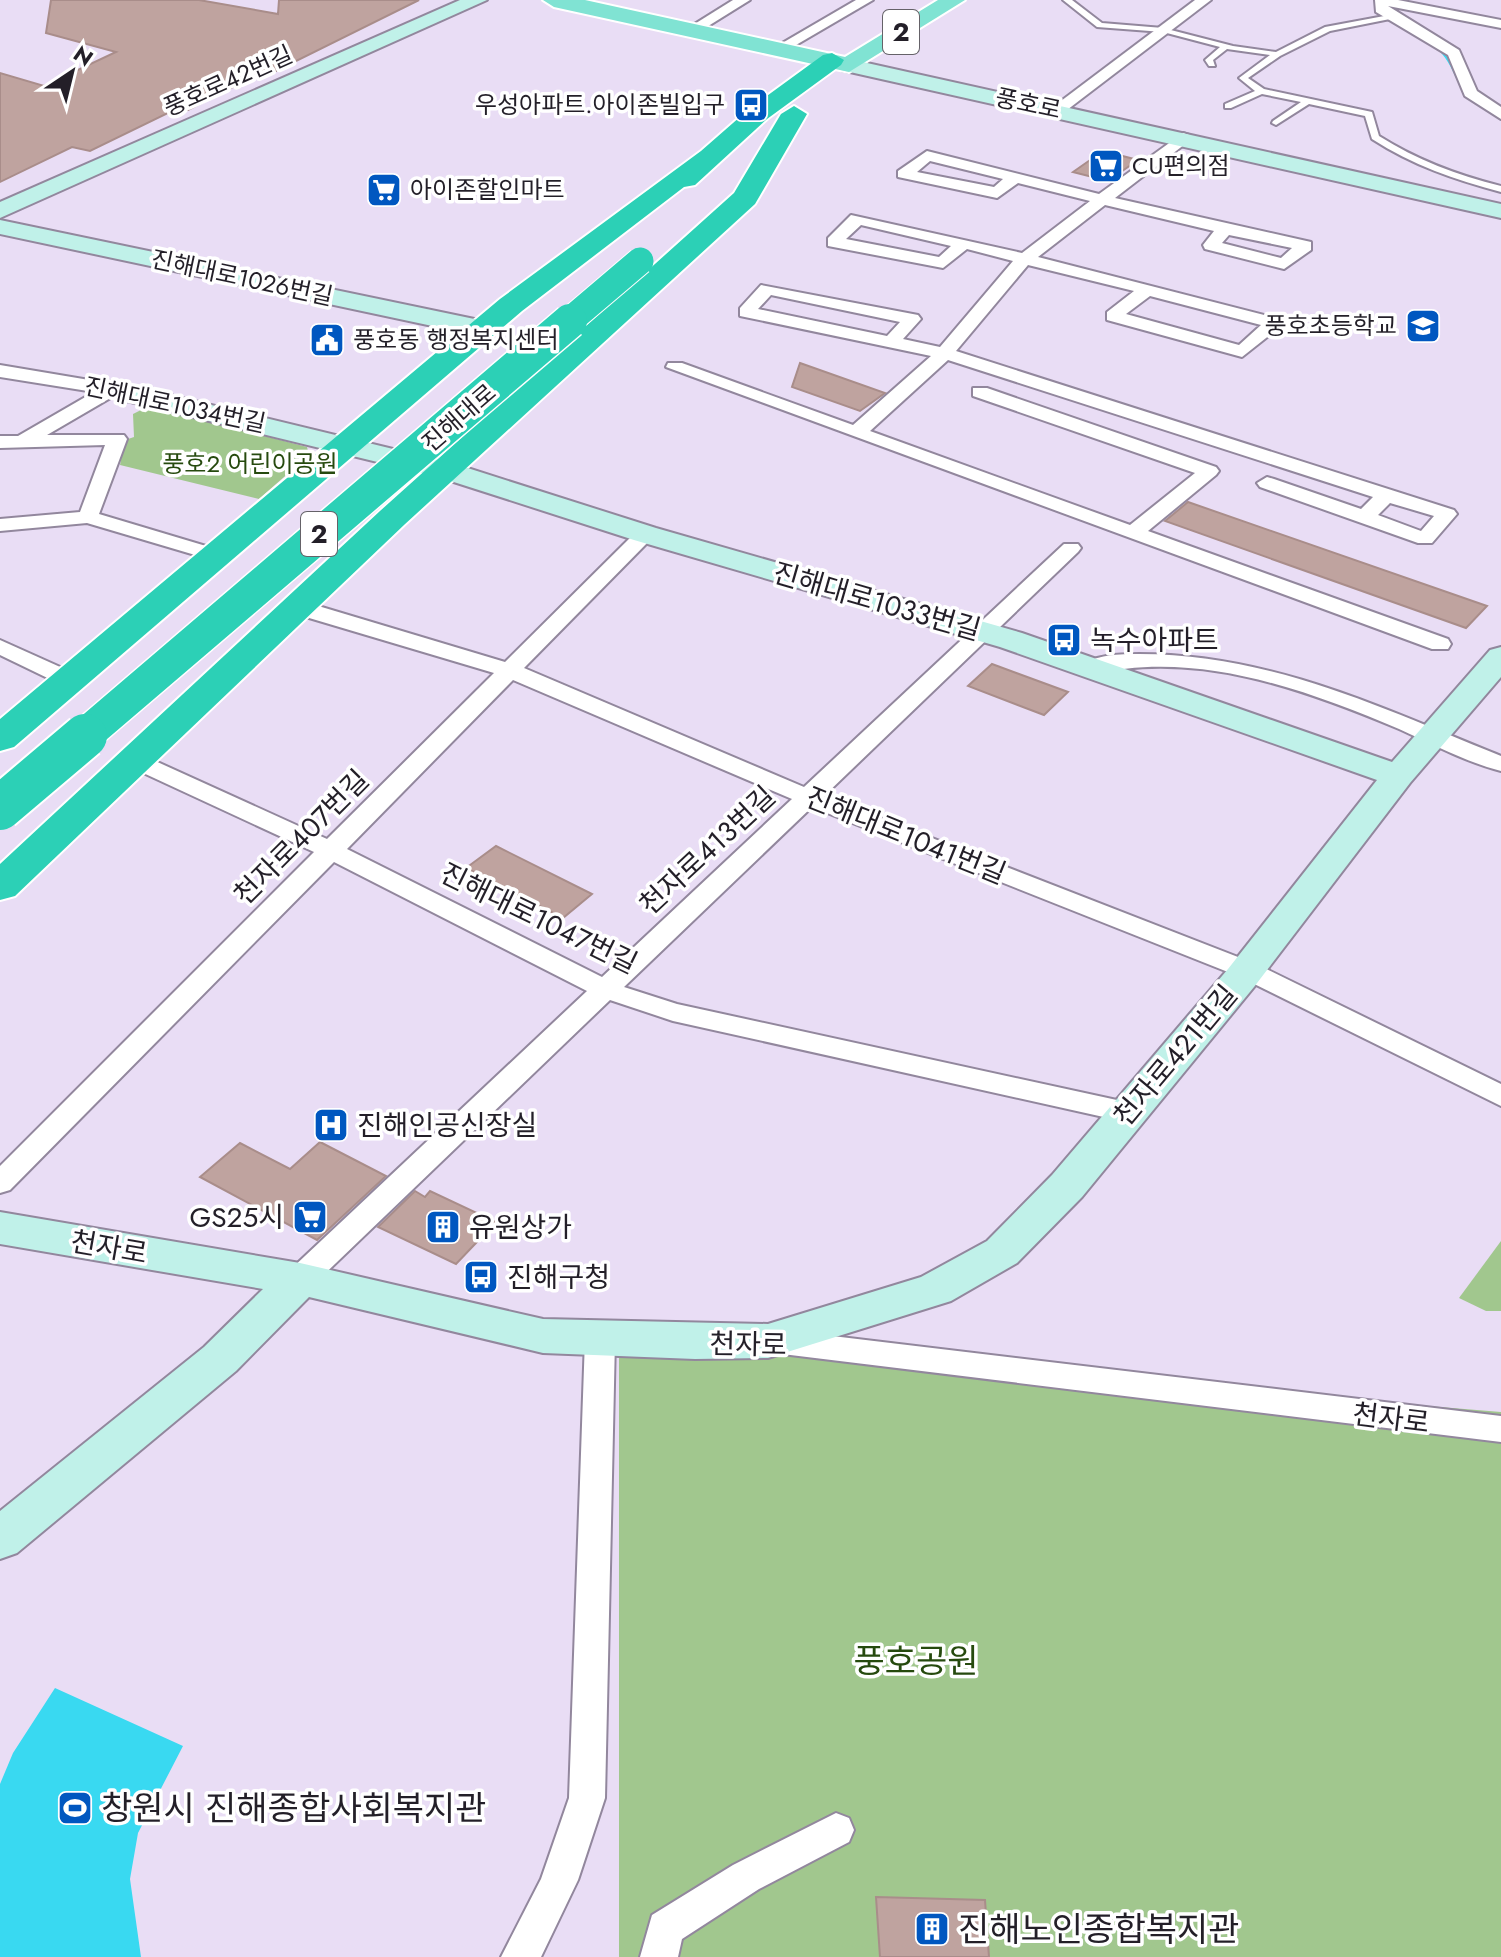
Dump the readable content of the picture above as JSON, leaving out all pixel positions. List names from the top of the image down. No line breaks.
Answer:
{"streets":{"highway":["2","진해대로"],"main road":["풍호로42번길","풍호로","진해대로1026번길","진해대로1034번길","진해대로1033번길","천자로421번길","천자로"],"street":["진해대로1041번길","천자로407번길","천자로413번길","진해대로1047번길"]},"crossings":[["풍호로","진해대로"],["진해대로1034번길","진해대로1033번길"],["진해대로1033번길","천자로407번길"],["진해대로1033번길","천자로413번길"],["진해대로1033번길","천자로421번길"],["진해대로1041번길","천자로407번길"],["진해대로1041번길","천자로413번길"],["진해대로1041번길","천자로421번길"],["천자로407번길","진해대로1047번길"],["천자로413번길","진해대로1047번길"],["천자로413번길","천자로"],["진해대로1047번길","천자로421번길"],["천자로421번길","천자로"]],"parks":["풍호2 어린이공원","풍호공원"],"places":{"bus stop":["우성아파트.아이존빌입구","녹수아파트","진해구청"],"supermarket":["CU편의점","아이존할인마트","GS25시"],"school or university":["풍호초등학교"],"public building":["풍호동 행정복지센터"],"hospital":["진해인공신장실"],"building":["유원상가","진해노인종합복지관"],"sports":["창원시 진해종합사회복지관"]},"north":"top right"}
